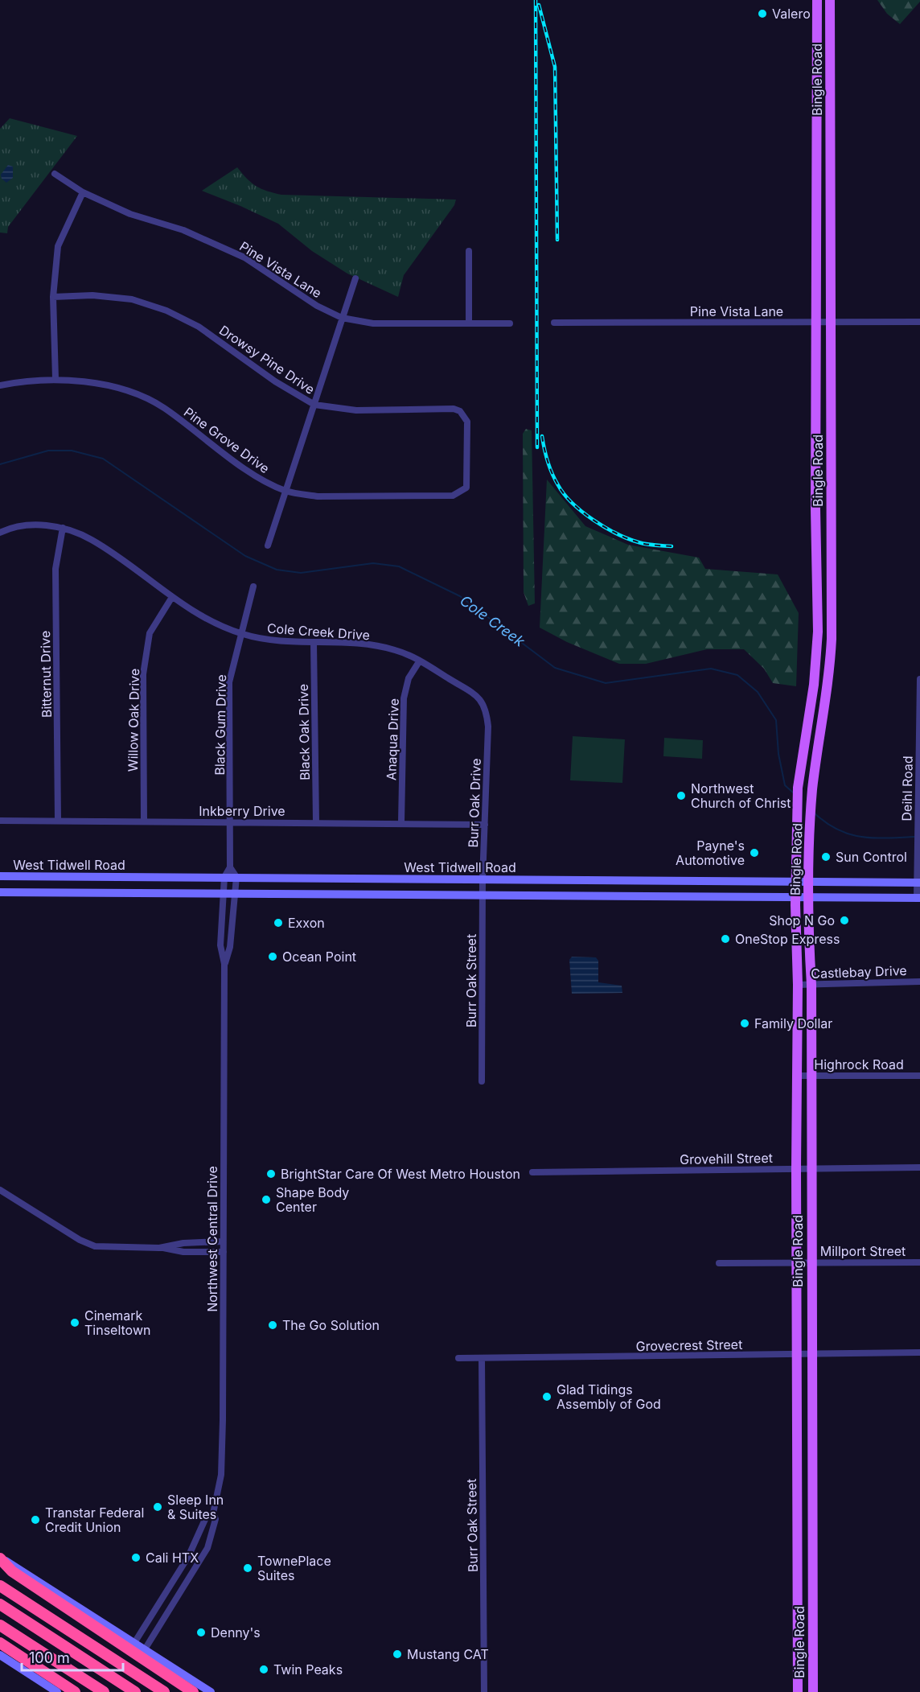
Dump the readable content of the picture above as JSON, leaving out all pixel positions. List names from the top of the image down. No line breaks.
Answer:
{"streets":{"main road":["Bingle Road","West Tidwell Road"],"street":["Pine Vista Lane","Drowsy Pine Drive","Pine Grove Drive","Cole Creek Drive","Bitternut Drive","Willow Oak Drive","Black Gum Drive","Black Oak Drive","Anaqua Drive","Deihl Road","Burr Oak Drive","Inkberry Drive","Castlebay Drive","Burr Oak Street","Highrock Road","Grovehill Street","Northwest Central Drive","Millport Street","Grovecrest Street"]},"crossings":[["Bingle Road","Pine Vista Lane"],["Bingle Road","West Tidwell Road"],["Bingle Road","Castlebay Drive"],["Bingle Road","Highrock Road"],["Bingle Road","Grovehill Street"],["Bingle Road","Millport Street"],["Bingle Road","Grovecrest Street"],["Drowsy Pine Drive","Pine Grove Drive"],["Cole Creek Drive","Bitternut Drive"],["Cole Creek Drive","Willow Oak Drive"],["Cole Creek Drive","Black Gum Drive"],["Cole Creek Drive","Black Oak Drive"],["Cole Creek Drive","Anaqua Drive"],["Cole Creek Drive","Burr Oak Drive"],["Bitternut Drive","Inkberry Drive"],["Willow Oak Drive","Inkberry Drive"],["Black Gum Drive","Inkberry Drive"],["Black Gum Drive","West Tidwell Road"],["Black Gum Drive","Northwest Central Drive"],["Black Oak Drive","Inkberry Drive"],["Anaqua Drive","Inkberry Drive"],["Deihl Road","West Tidwell Road"],["Burr Oak Drive","Inkberry Drive"],["Burr Oak Drive","West Tidwell Road"],["Burr Oak Drive","Burr Oak Street"],["West Tidwell Road","Burr Oak Street"],["West Tidwell Road","Northwest Central Drive"],["Burr Oak Street","Grovecrest Street"]],"water":["Cole Creek"],"places":["Valero","Northwest Church of Christ","Payne's Automotive","Sun Control","Shop N Go","Exxon","OneStop Express","Ocean Point","Family Dollar","BrightStar Care Of West Metro Houston","Shape Body Center","Cinemark Tinseltown","The Go Solution","Glad Tidings Assembly of God","Sleep Inn & Suites","Transtar Federal Credit Union","Cali HTX","TownePlace Suites","Denny's","Mustang CAT","Twin Peaks"],"scale_bar":"100 m"}
